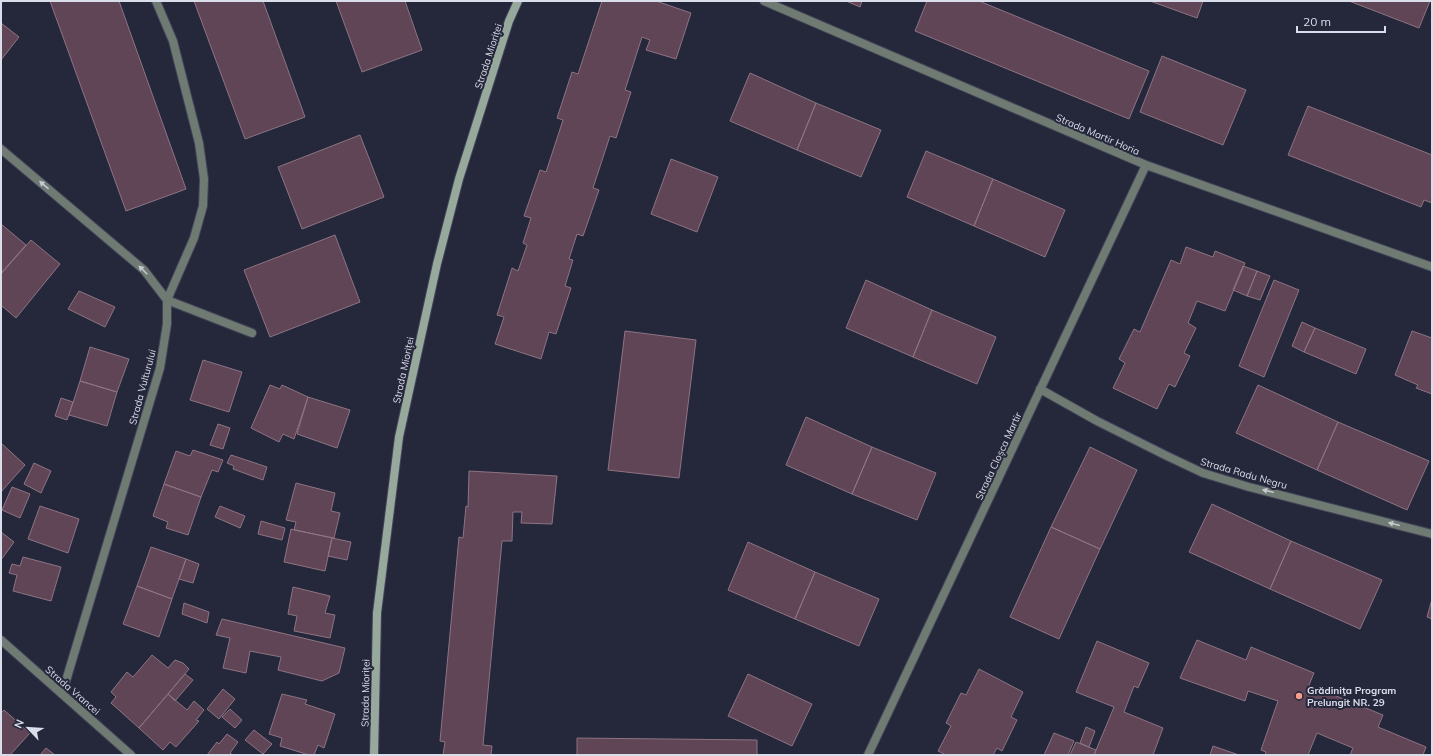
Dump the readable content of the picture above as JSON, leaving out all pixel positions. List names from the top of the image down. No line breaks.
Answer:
{"streets":{"main road":["Strada Mioriței"],"street":["Strada Martir Horia","Strada Vulturului","Strada Cloșca Martir","Strada Radu Negru","Strada Vrancei"]},"crossings":[["Strada Martir Horia","Strada Cloșca Martir"],["Strada Vulturului","Strada Vrancei"],["Strada Cloșca Martir","Strada Radu Negru"]],"one_way":["Strada Radu Negru"],"places":["Grădiniţa Program Prelungit NR. 29"],"scale_bar":"20 m","north":"top left"}
